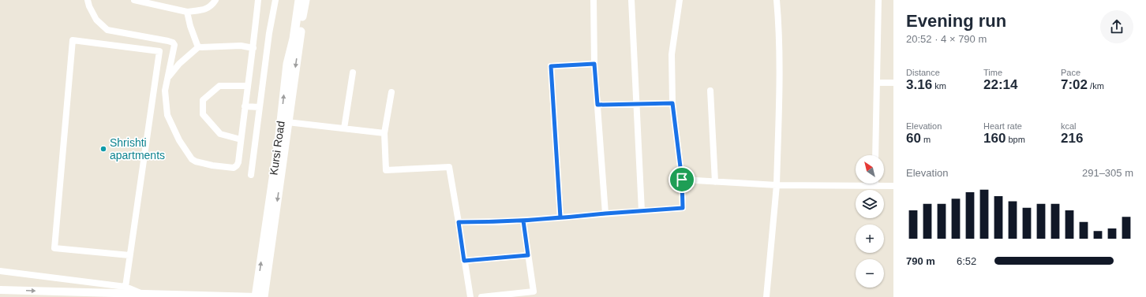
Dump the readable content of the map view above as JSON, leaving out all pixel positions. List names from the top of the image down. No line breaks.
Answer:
{"streets":{"main road":["Kursi Road"]},"places":["Shrishti apartments"],"north":"top left","page":{"heading":["Evening run","20:52 · 4 × 790 m"],"stats":[["Distance","3.16 km"],["Time","22:14"],["Pace","7:02 /km"],["Elevation","60 m"],["Heart rate","160 bpm"],["kcal","216"]],"map_buttons":["+","−"],"chart":["Elevation","291–305 m"],"list":[{"name":"790 m","note":"6:52"}]}}
